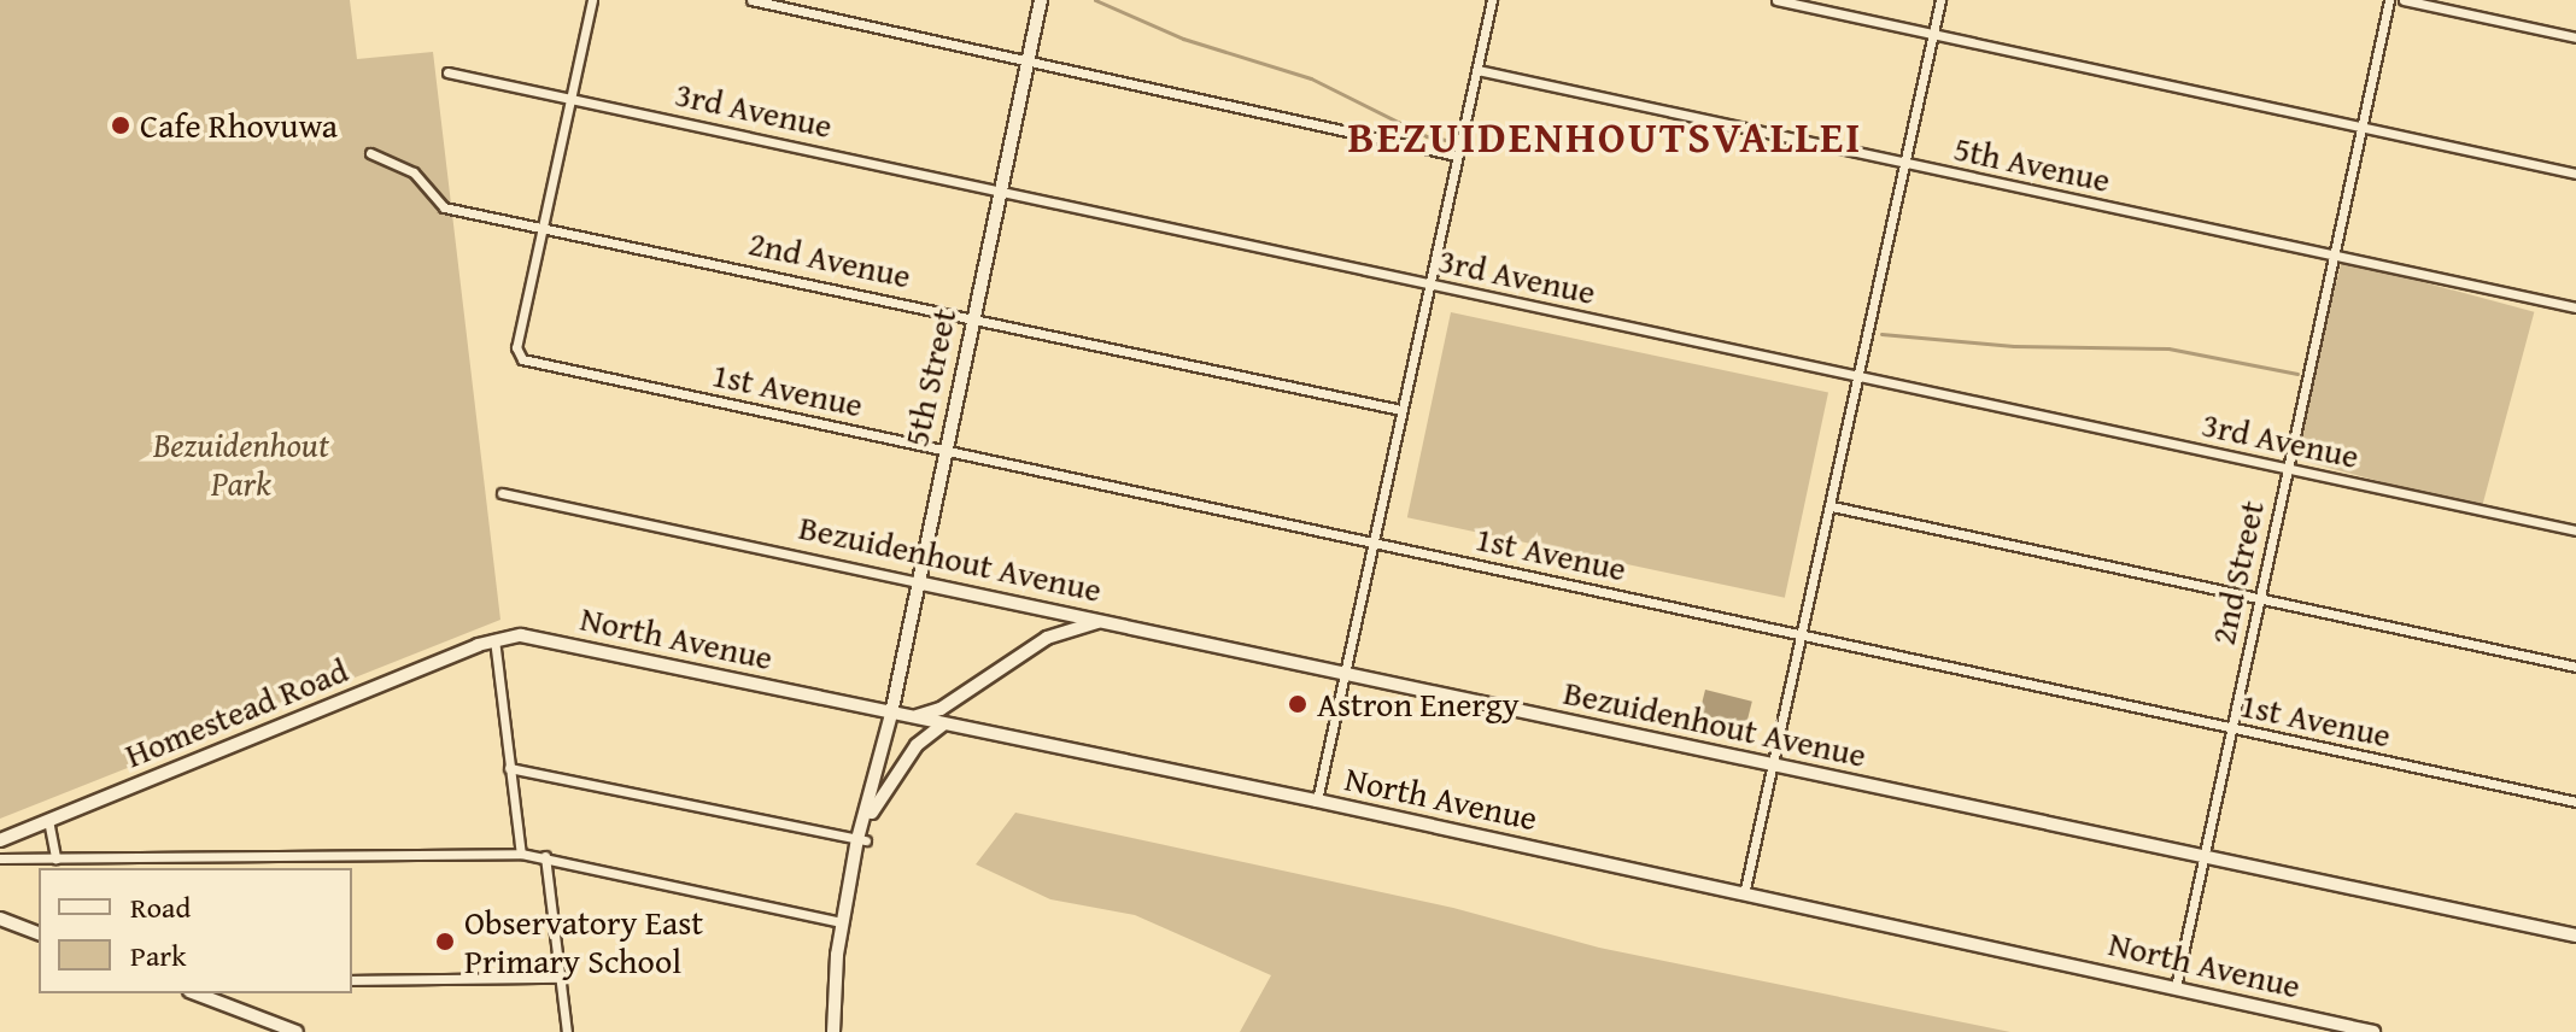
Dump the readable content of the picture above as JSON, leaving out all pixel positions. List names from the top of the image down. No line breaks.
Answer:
{"streets":{"street":["3rd Avenue","5th Avenue","2nd Avenue","5th Street","1st Avenue","Bezuidenhout Avenue","2nd Street","North Avenue","Homestead Road"]},"crossings":[["3rd Avenue","5th Street"],["3rd Avenue","2nd Street"],["5th Avenue","2nd Street"],["2nd Avenue","5th Street"],["2nd Avenue","1st Avenue"],["5th Street","1st Avenue"],["5th Street","Bezuidenhout Avenue"],["5th Street","North Avenue"],["1st Avenue","2nd Street"],["Bezuidenhout Avenue","2nd Street"],["2nd Street","North Avenue"],["North Avenue","Homestead Road"]],"districts":["BEZUIDENHOUTSVALLEI"],"parks":["Bezuidenhout Park"],"places":["Cafe Rhovuwa","Astron Energy","Observatory East Primary School"],"legend":["Road","Park"]}
